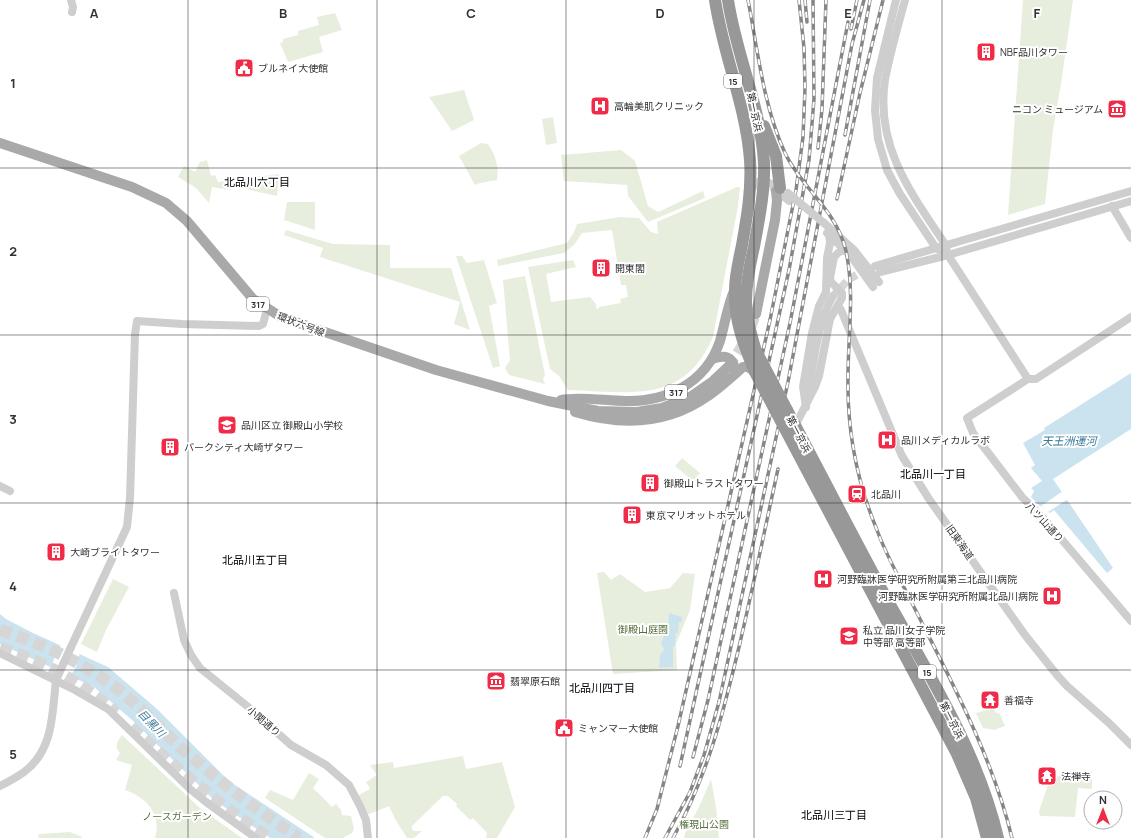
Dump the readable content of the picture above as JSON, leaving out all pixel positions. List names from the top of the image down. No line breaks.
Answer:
{"streets":{"highway":["15","第一京浜"],"main road":["317","環状六号線"],"street":["八ツ山通り","旧東海道","小関通り"]},"crossings":[["第一京浜","317"],["317","環状六号線"]],"districts":["北品川六丁目","北品川一丁目","北品川五丁目","北品川四丁目","北品川三丁目"],"water":["天王洲運河","目黒川"],"parks":["御殿山庭園","ノースガーデン","権現山公園"],"places":{"building":["NBF品川タワー","開東閣","パークシティ大崎ザタワー","御殿山トラストタワー","東京マリオットホテル","大崎ブライトタワー"],"public building":["ブルネイ大使館","ミャンマー大使館"],"hospital":["高輪美肌クリニック","品川メディカルラボ","河野臨牀医学研究所附属第三北品川病院","河野臨牀医学研究所附属北品川病院"],"museum":["ニコン ミュージアム","翡翠原石館"],"school or university":["品川区立 御殿山小学校","私立 品川女子学院 中等部 高等部"],"station":["北品川"],"temple":["善福寺","法禅寺"]},"north":"top","grid":{"columns":["A","B","C","D","E","F"],"rows":["1","2","3","4","5"]}}
